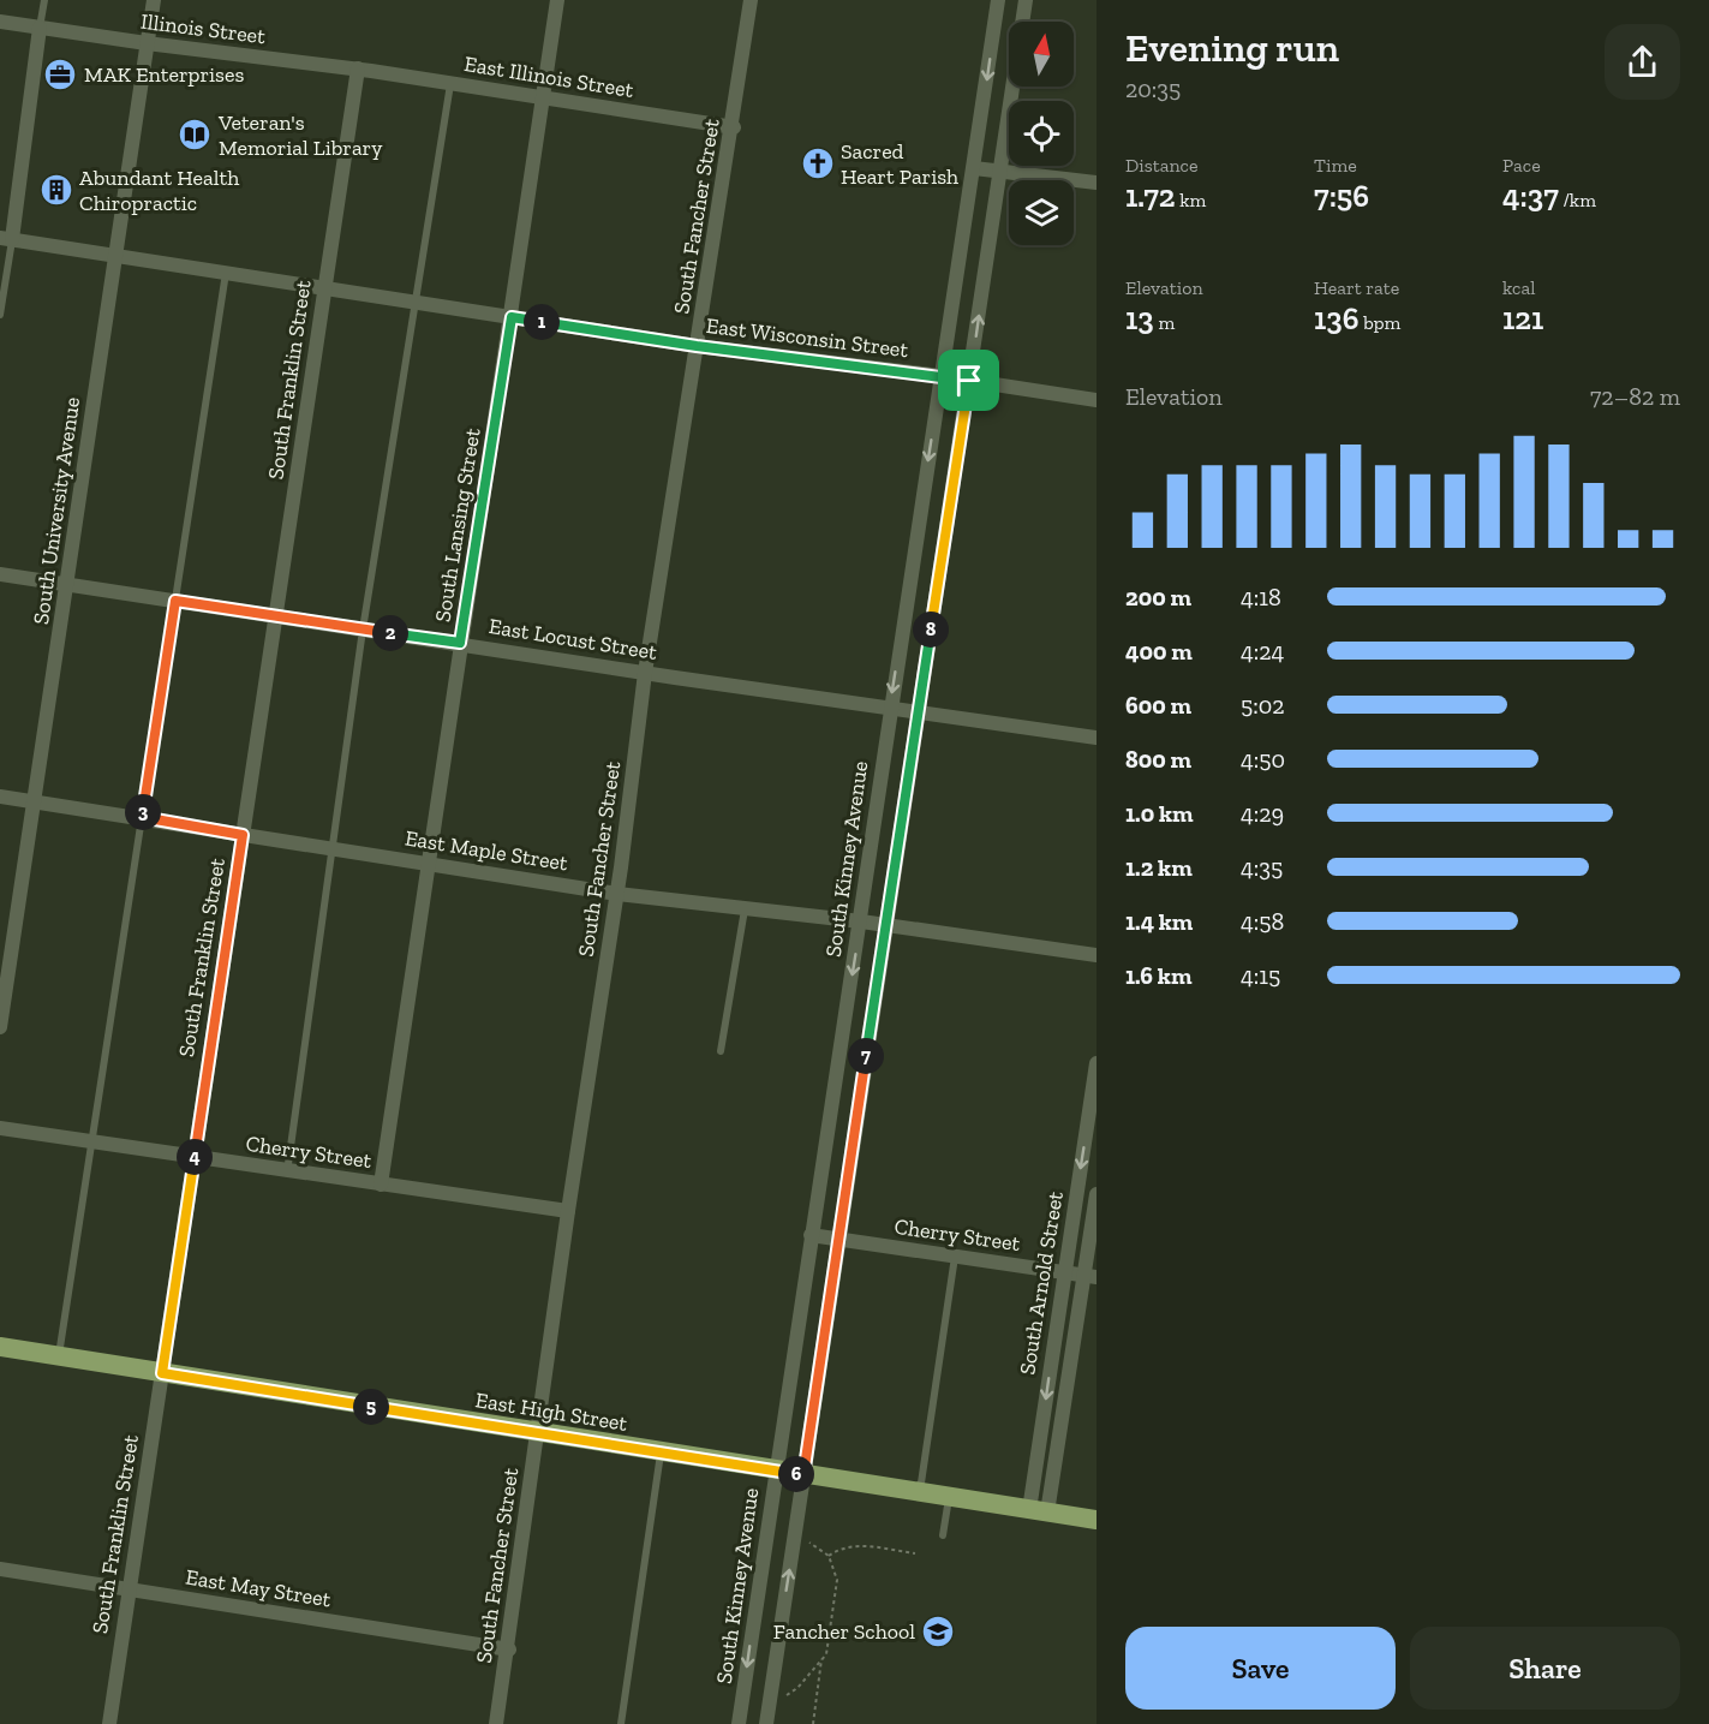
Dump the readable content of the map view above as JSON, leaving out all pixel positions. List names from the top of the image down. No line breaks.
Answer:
{"streets":{"main road":["East High Street"],"street":["Illinois Street","East Illinois Street","South Fancher Street","East Wisconsin Street","South Franklin Street","South University Avenue","South Lansing Street","East Locust Street","East Maple Street","South Kinney Avenue","Cherry Street","South Arnold Street","East May Street"]},"crossings":[["Illinois Street","East Illinois Street"],["Illinois Street","South Franklin Street"],["Illinois Street","South University Avenue"],["East Illinois Street","South Fancher Street"],["East Illinois Street","South Franklin Street"],["East Illinois Street","South Lansing Street"],["South Fancher Street","East Wisconsin Street"],["South Fancher Street","East Locust Street"],["South Fancher Street","East Maple Street"],["South Fancher Street","Cherry Street"],["South Fancher Street","East High Street"],["South Fancher Street","East May Street"],["East Wisconsin Street","South Franklin Street"],["East Wisconsin Street","South University Avenue"],["East Wisconsin Street","South Lansing Street"],["East Wisconsin Street","South Kinney Avenue"],["South Franklin Street","East Locust Street"],["South Franklin Street","East Maple Street"],["South Franklin Street","Cherry Street"],["South Franklin Street","East High Street"],["South Franklin Street","East May Street"],["South University Avenue","East Locust Street"],["South University Avenue","East Maple Street"],["South Lansing Street","East Locust Street"],["South Lansing Street","East Maple Street"],["South Lansing Street","Cherry Street"],["East Locust Street","South Kinney Avenue"],["East Maple Street","South Kinney Avenue"],["South Kinney Avenue","Cherry Street"],["South Kinney Avenue","East High Street"],["Cherry Street","South Arnold Street"],["South Arnold Street","East High Street"]],"places":{"office":["MAK Enterprises"],"library":["Veteran's Memorial Library"],"church":["Sacred Heart Parish"],"building":["Abundant Health Chiropractic"],"school or university":["Fancher School"]},"north":"top","page":{"heading":["Evening run","20:35"],"stats":[["Distance","1.72 km"],["Time","7:56"],["Pace","4:37 /km"],["Elevation","13 m"],["Heart rate","136 bpm"],["kcal","121"]],"pins":["1","8","2","3","7","4","5","6"],"chart":["Elevation","72–82 m"],"list":[{"name":"200 m","note":"4:18"},{"name":"400 m","note":"4:24"},{"name":"600 m","note":"5:02"},{"name":"800 m","note":"4:50"},{"name":"1.0 km","note":"4:29"},{"name":"1.2 km","note":"4:35"},{"name":"1.4 km","note":"4:58"},{"name":"1.6 km","note":"4:15"}],"buttons":["Save","Share"]}}
